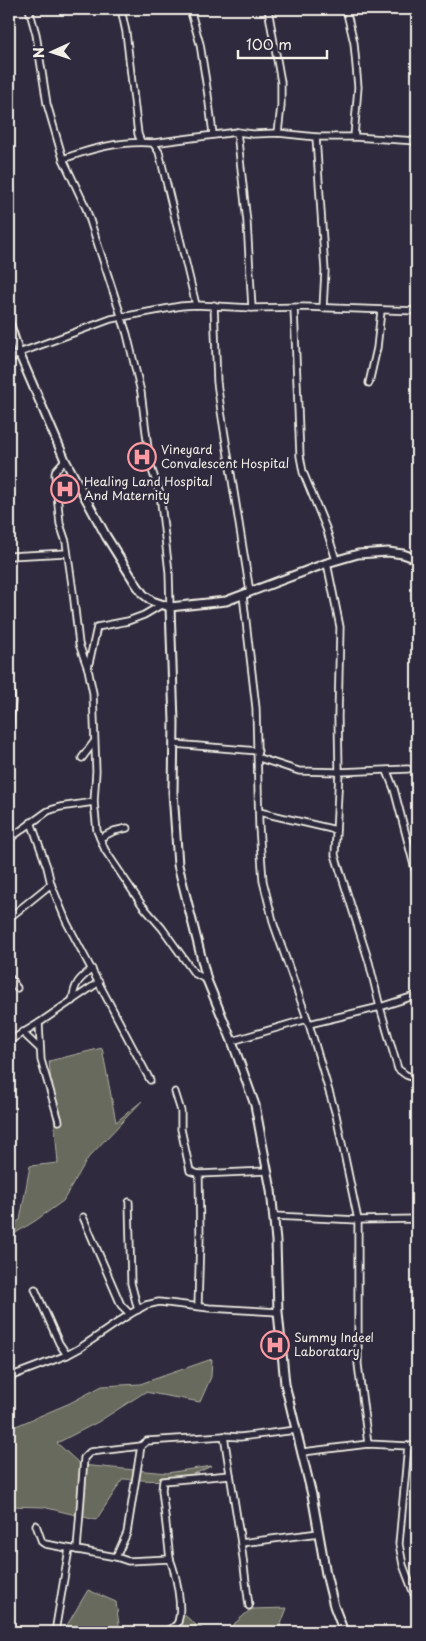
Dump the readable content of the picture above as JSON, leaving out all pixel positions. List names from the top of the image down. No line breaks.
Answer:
{"places":{"hospital":["Vineyard Convalescent Hospital","Healing Land Hospital And Maternity","Summy Indeel Laboratary"]},"scale_bar":"100 m","north":"left"}
